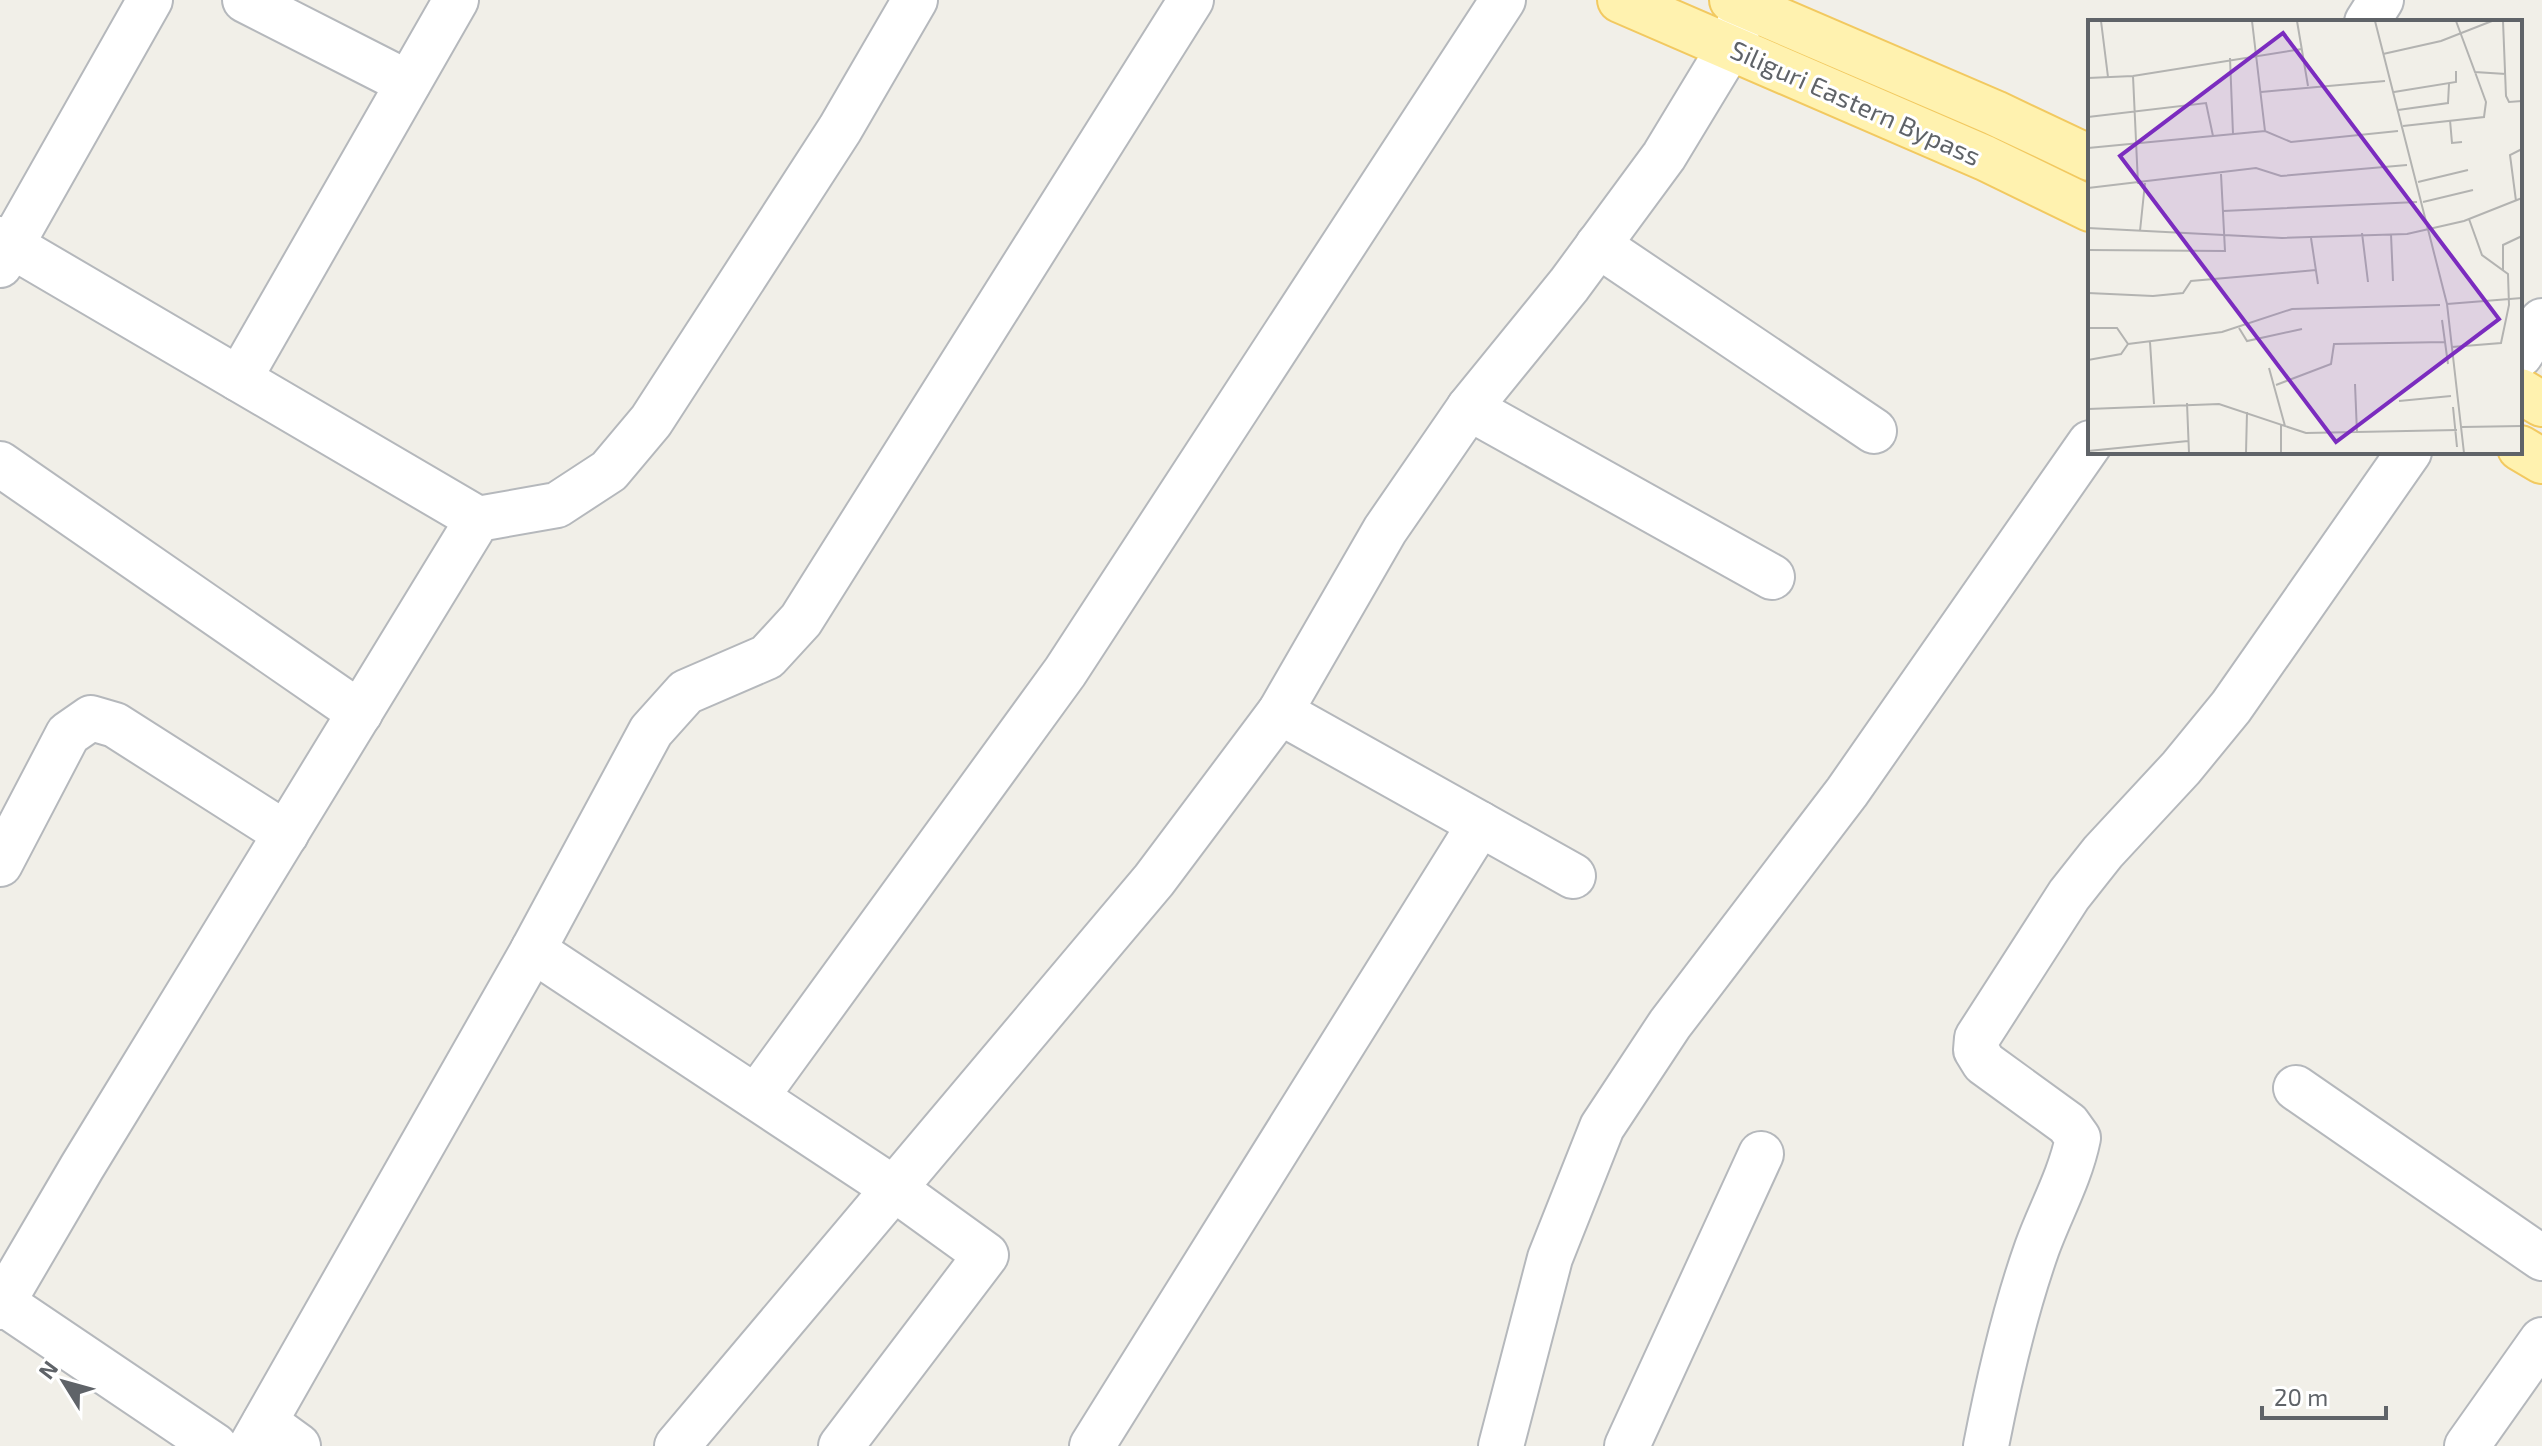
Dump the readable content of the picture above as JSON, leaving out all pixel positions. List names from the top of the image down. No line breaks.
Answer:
{"streets":{"main road":["Siliguri Eastern Bypass"]},"scale_bar":"20 m","north":"top left"}
